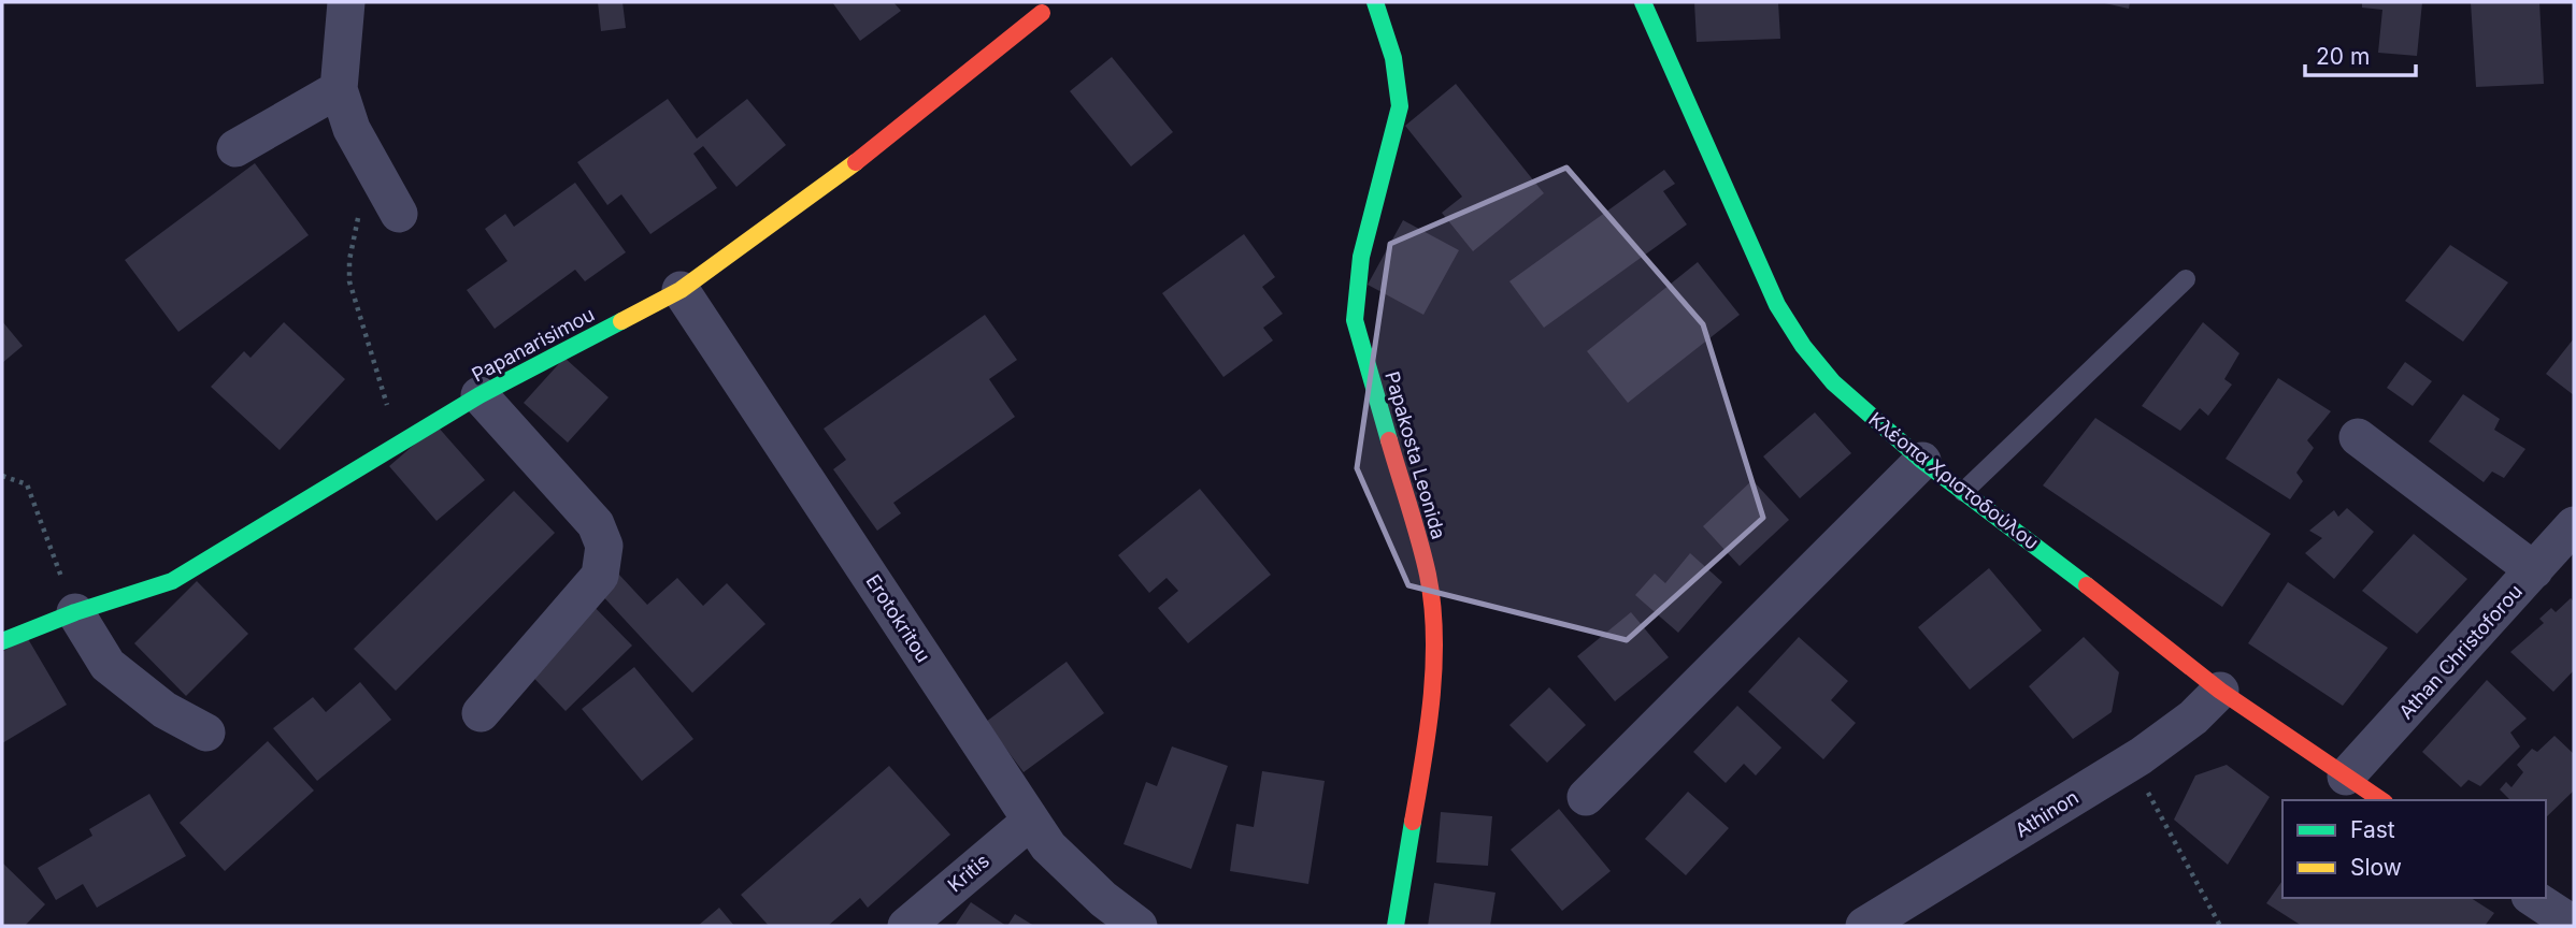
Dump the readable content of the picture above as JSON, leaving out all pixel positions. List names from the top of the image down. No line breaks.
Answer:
{"streets":{"street":["Papanarisimou","Papakosta Leonida","Κλέοπα Χριστοδούλου","Erotokritou","Athan Christoforou","Athinon","Kritis"]},"crossings":[["Papanarisimou","Erotokritou"],["Κλέοπα Χριστοδούλου","Athan Christoforou"],["Κλέοπα Χριστοδούλου","Athinon"],["Erotokritou","Kritis"]],"legend":["Fast","Slow"],"scale_bar":"20 m"}
